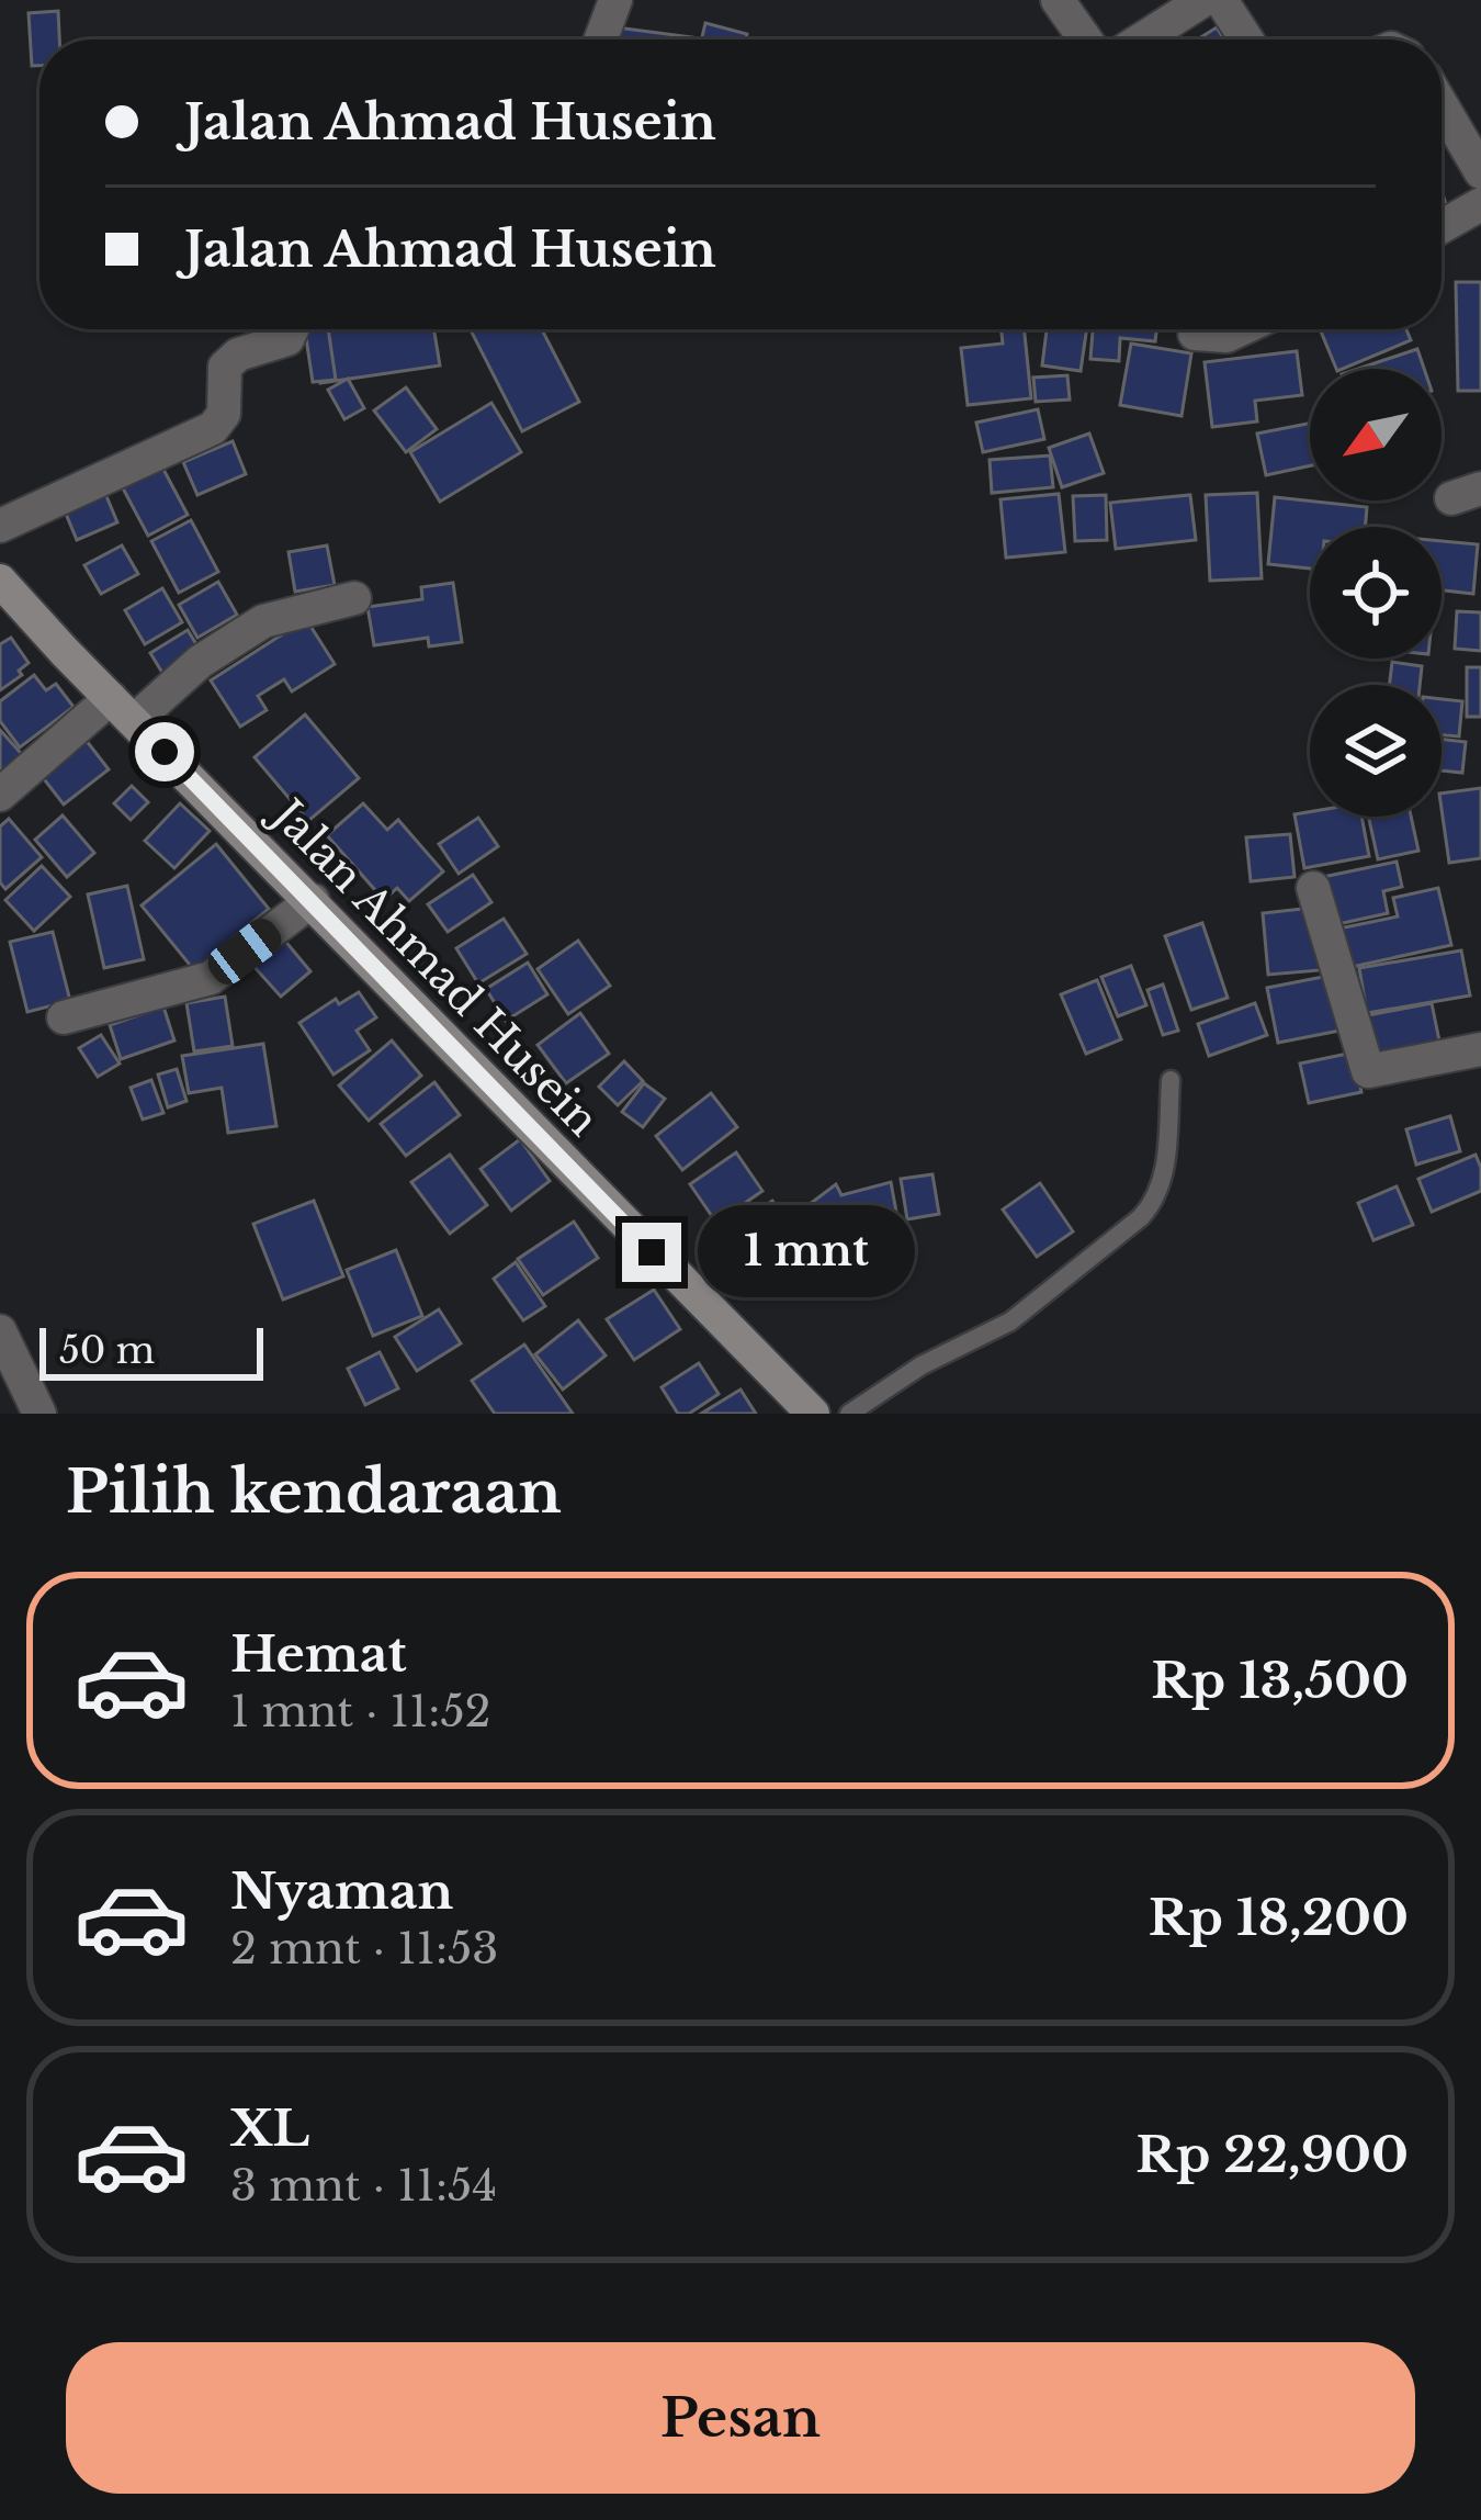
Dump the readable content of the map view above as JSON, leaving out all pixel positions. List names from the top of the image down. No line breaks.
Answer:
{"streets":{"main road":["Jalan Ahmad Husein"]},"scale_bar":"50 m","north":"bottom left","page":{"banner":["Jalan Ahmad Husein","Jalan Ahmad Husein"],"bubble":"1 mnt","scale":"50 m","heading":"Pilih kendaraan","list":[{"name":"Hemat","note":"1 mnt · 11:52","value":"Rp 13,500"},{"name":"Nyaman","note":"2 mnt · 11:53","value":"Rp 18,200"},{"name":"XL","note":"3 mnt · 11:54","value":"Rp 22,900"}],"buttons":"Pesan"}}
